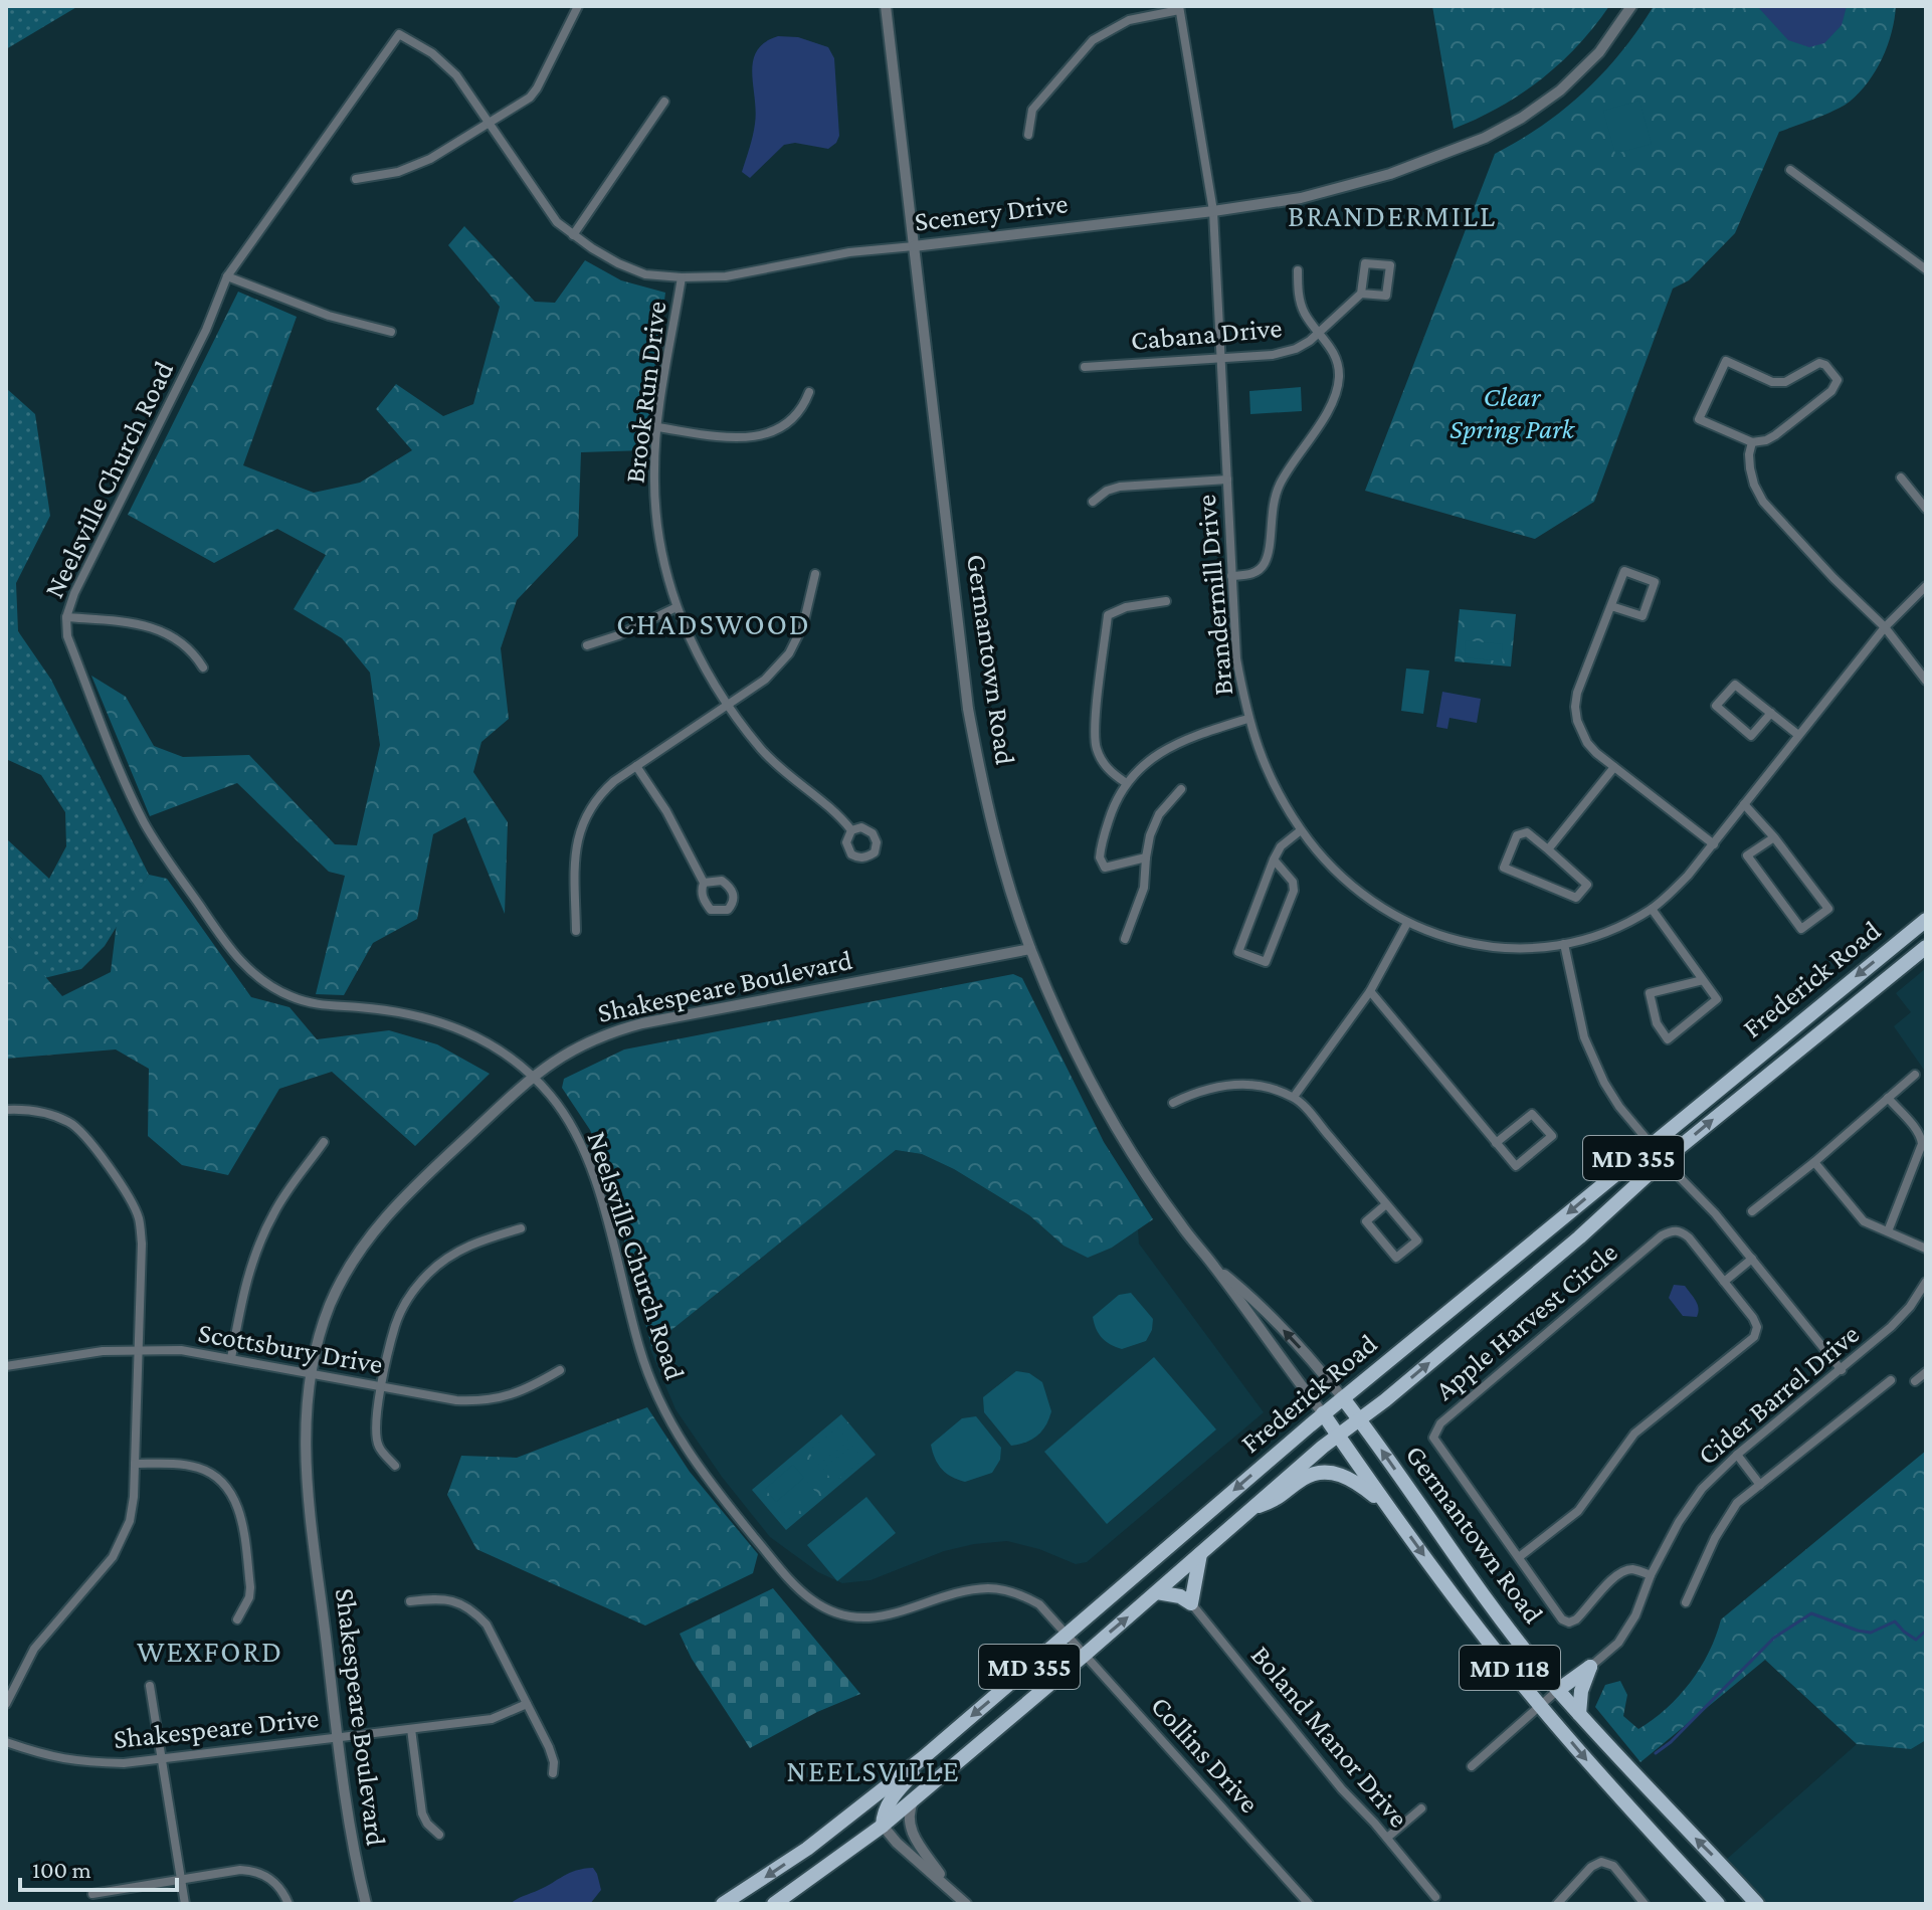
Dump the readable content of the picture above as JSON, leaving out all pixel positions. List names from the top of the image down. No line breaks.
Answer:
{"streets":{"main road":["Germantown Road","Frederick Road","MD 355","MD 118"],"street":["Scenery Drive","Cabana Drive","Brook Run Drive","Neelsville Church Road","Brandermill Drive","Shakespeare Boulevard","Apple Harvest Circle","Scottsbury Drive","Cider Barrel Drive","Shakespeare Drive","Boland Manor Drive","Collins Drive"]},"crossings":[["Scenery Drive","Brook Run Drive"],["Scenery Drive","Neelsville Church Road"],["Scenery Drive","Brandermill Drive"],["Scenery Drive","Germantown Road"],["Cabana Drive","Brandermill Drive"],["Neelsville Church Road","Frederick Road"],["Neelsville Church Road","Shakespeare Boulevard"],["Neelsville Church Road","Collins Drive"],["Germantown Road","Frederick Road"],["Germantown Road","Shakespeare Boulevard"],["Frederick Road","Collins Drive"],["Shakespeare Boulevard","Scottsbury Drive"],["Shakespeare Boulevard","Shakespeare Drive"],["Apple Harvest Circle","Cider Barrel Drive"]],"districts":["BRANDERMILL","CHADSWOOD","WEXFORD","NEELSVILLE"],"parks":["Clear Spring Park"],"scale_bar":"100 m"}
